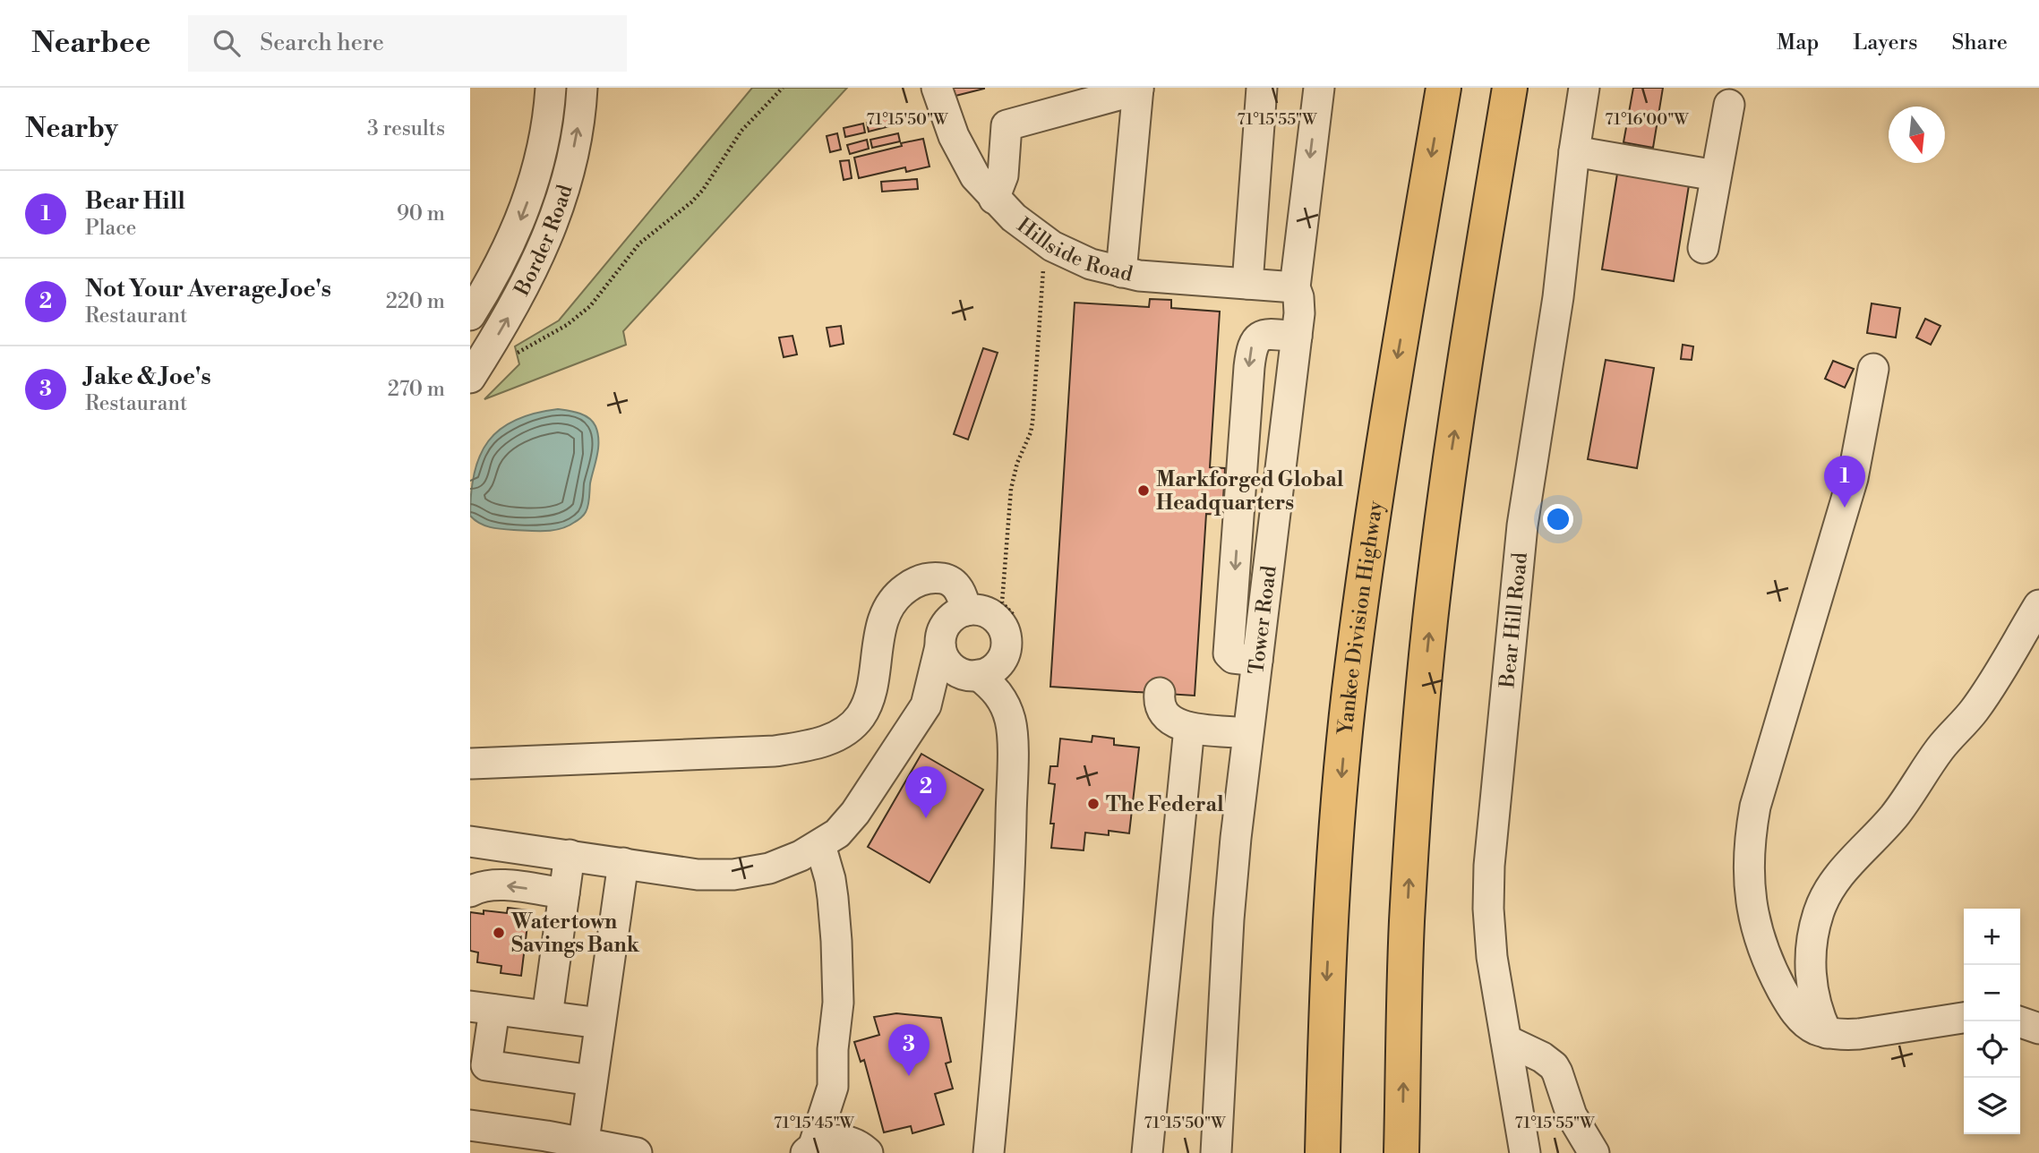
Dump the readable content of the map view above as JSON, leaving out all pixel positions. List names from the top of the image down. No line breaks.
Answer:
{"streets":{"highway":["Yankee Division Highway"],"street":["Border Road","Hillside Road","Tower Road","Bear Hill Road"]},"crossings":[["Hillside Road","Tower Road"]],"places":["Markforged Global Headquarters","The Federal","Watertown Savings Bank"],"north":"bottom","page":{"header":"Nearbee","search":"Search here","nav":["Map","Layers","Share"],"heading":["Nearby","3 results"],"list":[{"mark":"1","name":"Bear Hill","note":"Place","value":"90 m"},{"mark":"2","name":"Not Your Average Joe's","note":"Restaurant","value":"220 m"},{"mark":"3","name":"Jake & Joe's","note":"Restaurant","value":"270 m"}],"pins":["1","2","3"],"map_buttons":["+","−"]},"coordinates":["71°15'50\"W","71°15'55\"W","71°16'00\"W","71°15'45\"W"]}
